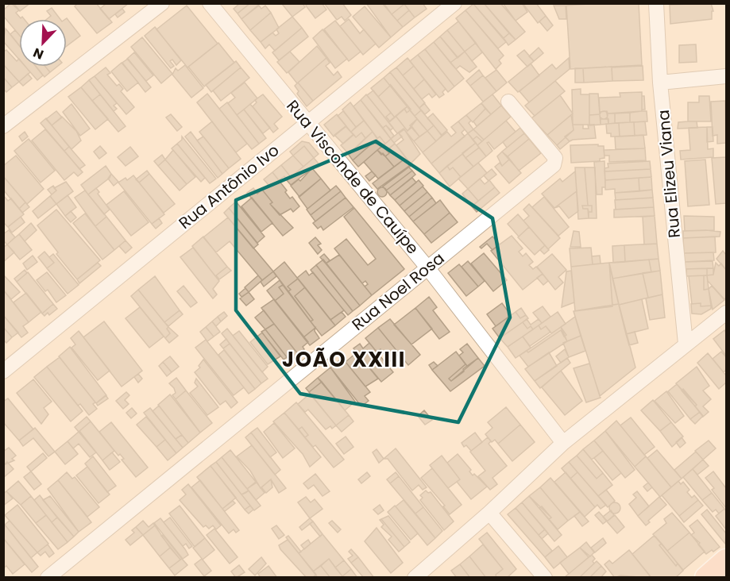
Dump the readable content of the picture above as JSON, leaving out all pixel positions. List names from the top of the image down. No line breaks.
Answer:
{"streets":{"street":["Rua Elizeu Viana","Rua Visconde de Cauípe","Rua Antônio Ivo","Rua Noel Rosa"]},"crossings":[["Rua Visconde de Cauípe","Rua Antônio Ivo"],["Rua Visconde de Cauípe","Rua Noel Rosa"]],"districts":["JOÃO XXIII"],"north":"bottom left"}
